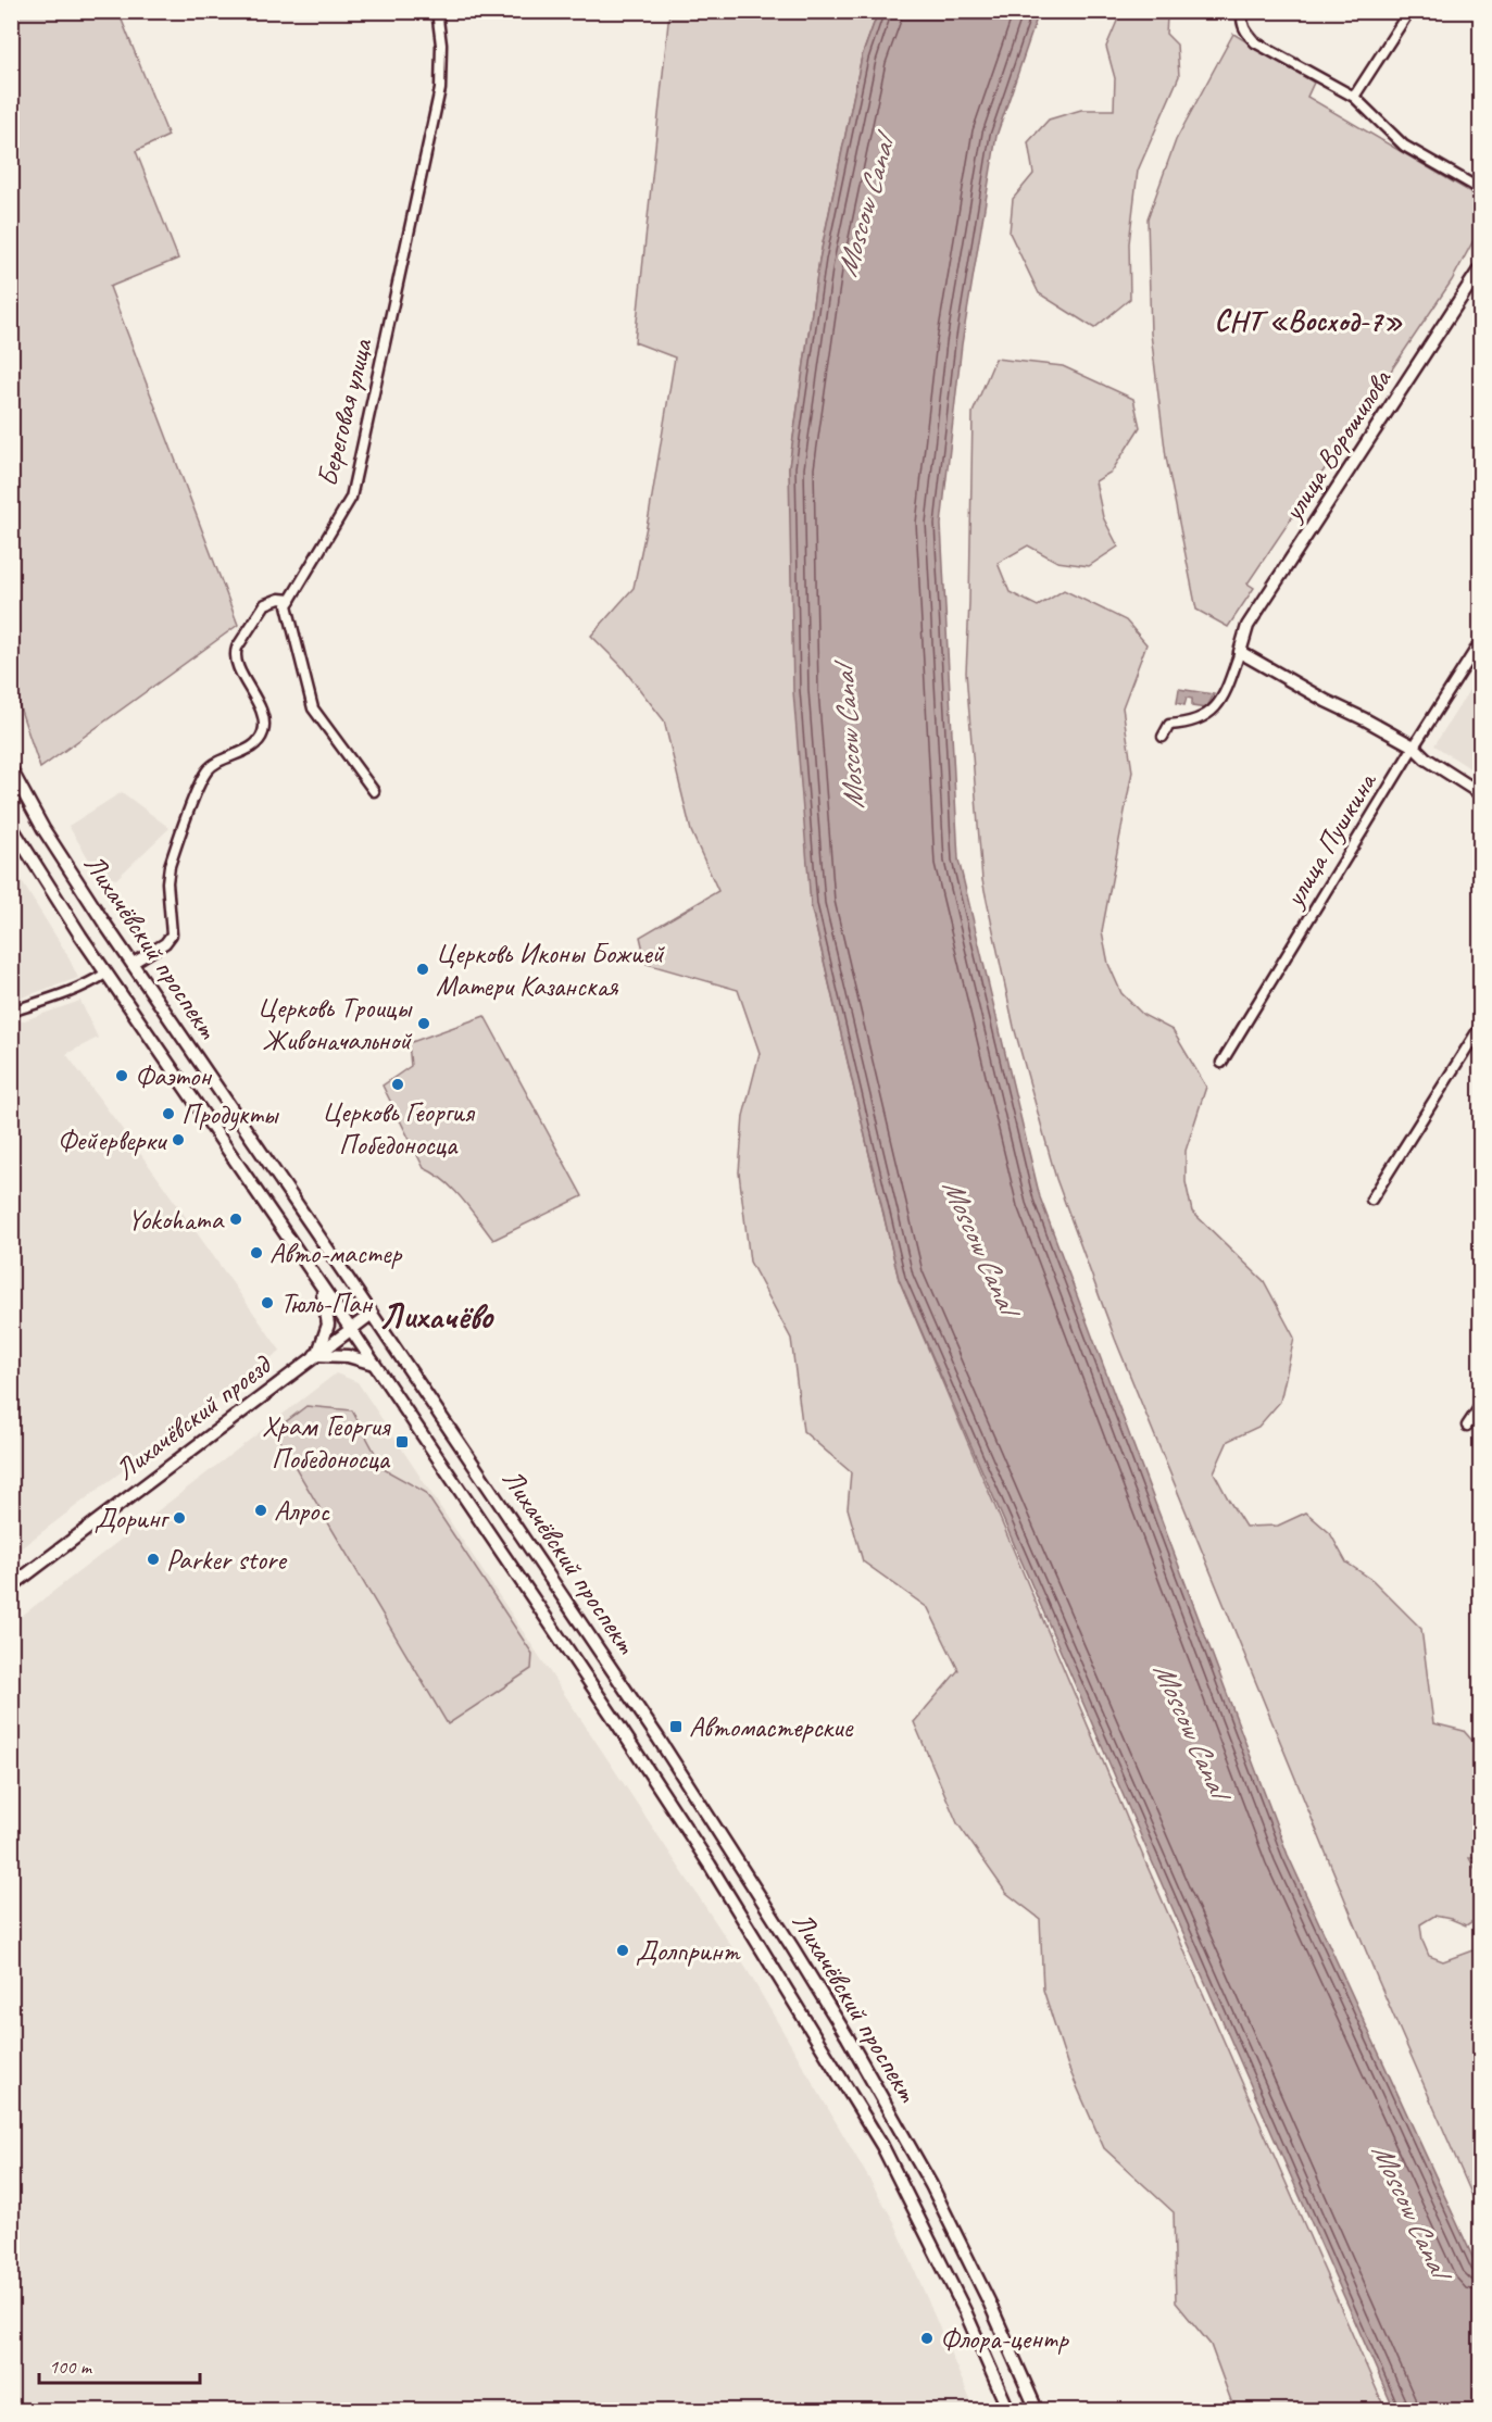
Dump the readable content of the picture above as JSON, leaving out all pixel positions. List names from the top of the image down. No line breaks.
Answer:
{"streets":{"main road":["улица Ворошилова","Лихачёвский проспект","Лихачёвский проезд"],"street":["Береговая улица","улица Пушкина"]},"crossings":[["Лихачёвский проспект","Лихачёвский проезд"]],"districts":["СНТ «Восход-7»","Лихачёво"],"water":["Moscow Canal"],"places":{"other":["Церковь Иконы Божией Матери Казанская","Церковь Троицы Живоначальной","Фаэтон","Церковь Георгия Победоносца","Продукты","Фейерверки","Yokohama","Авто-мастер","Тюль-Пан","Алрос","Доринг","Parker store","Долпринт","Флора-центр"],"transit":["Храм Георгия Победоносца","Автомастерские"]},"scale_bar":"100 m"}
